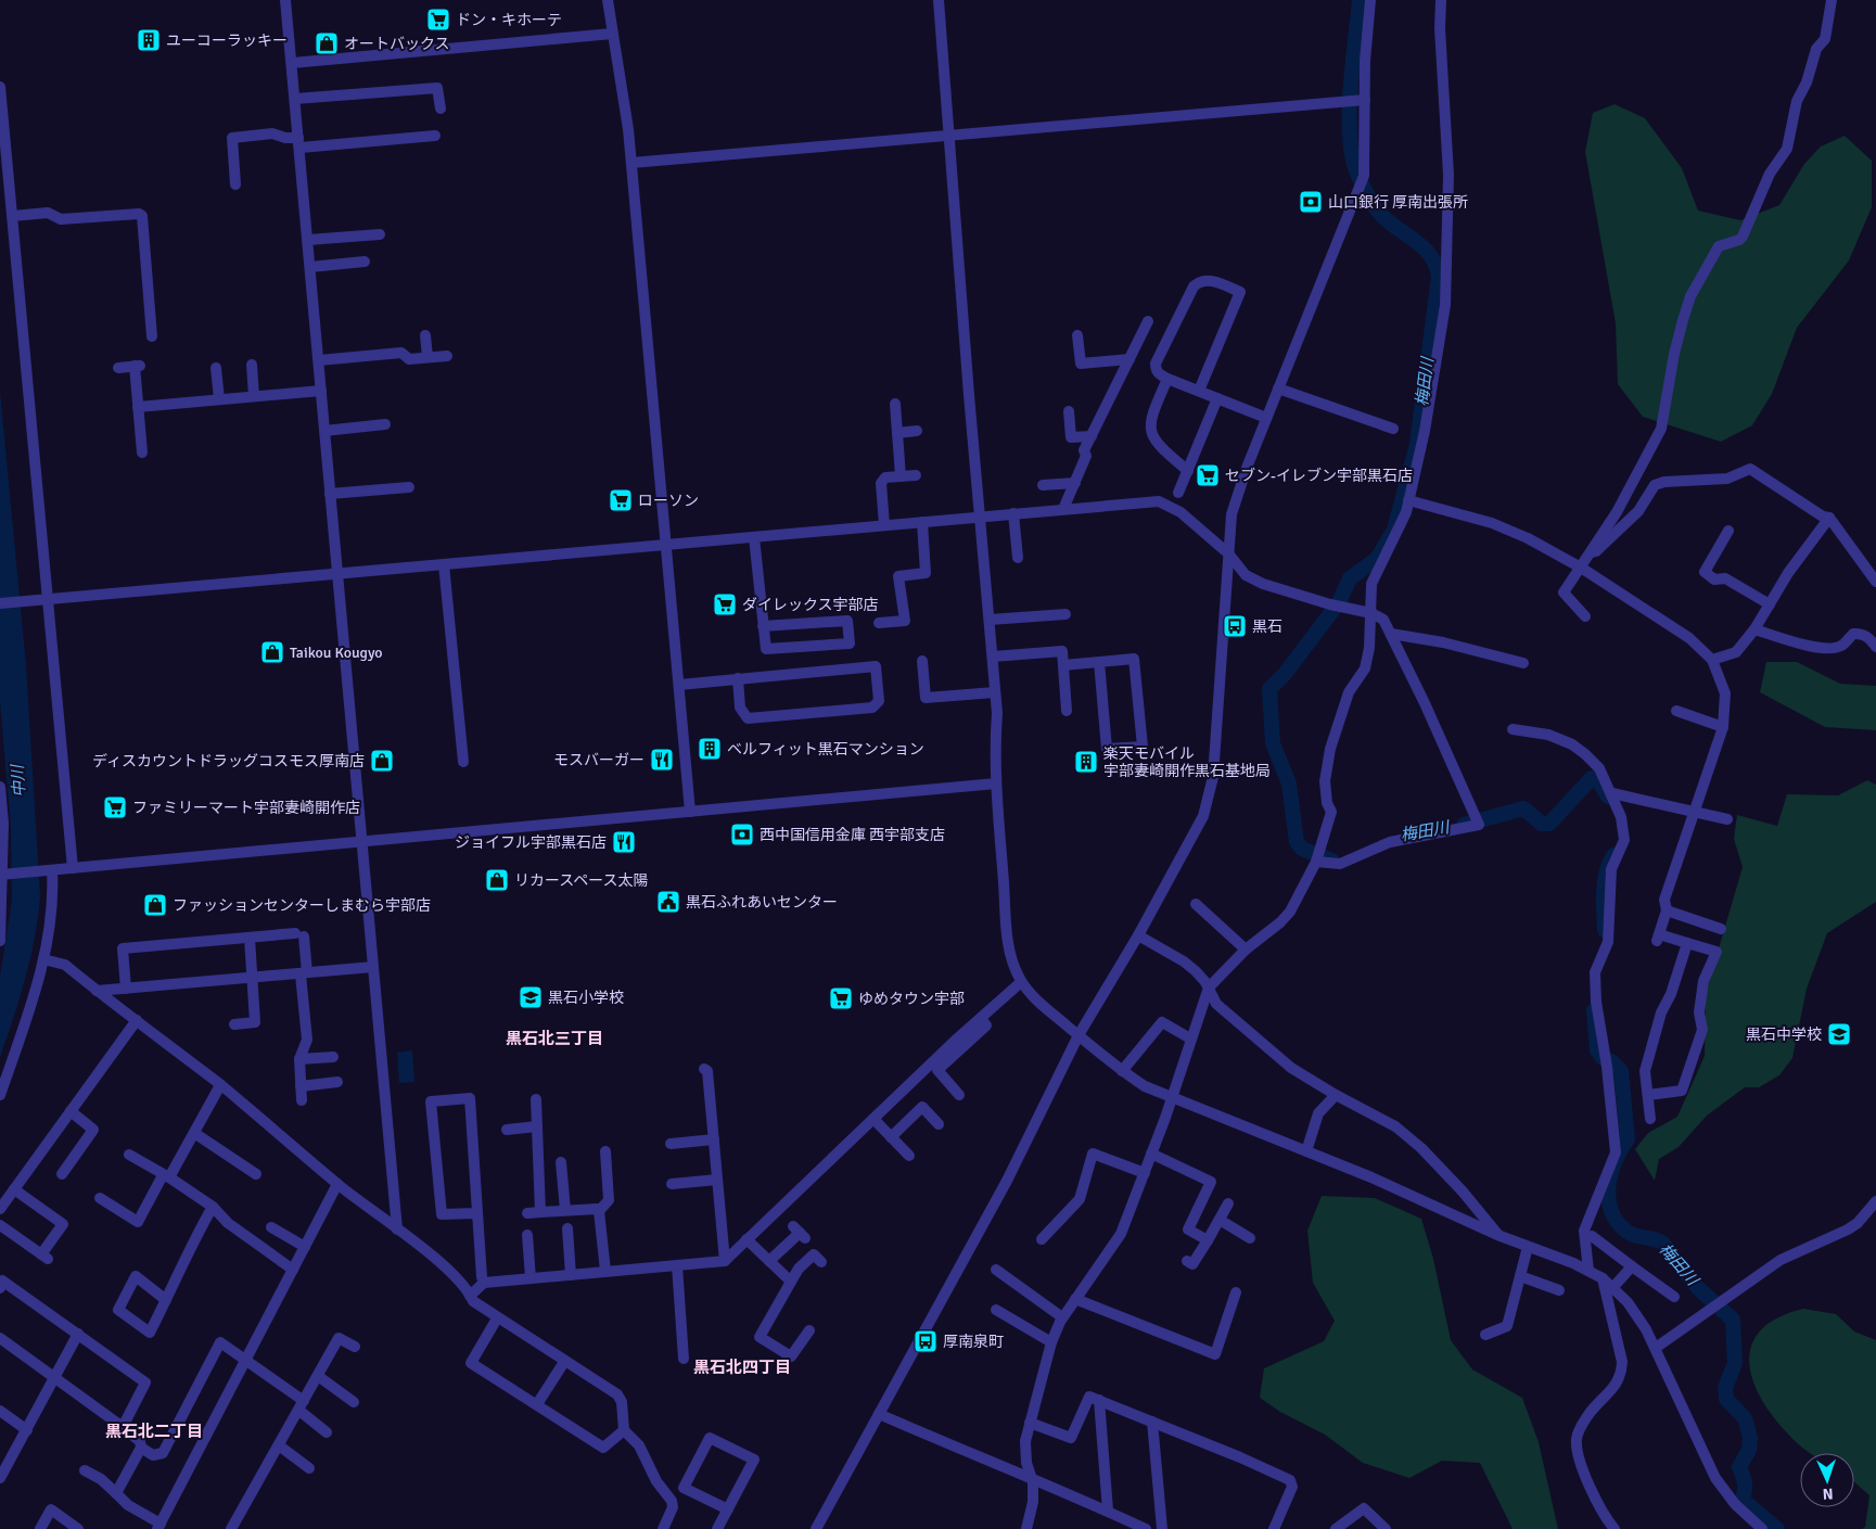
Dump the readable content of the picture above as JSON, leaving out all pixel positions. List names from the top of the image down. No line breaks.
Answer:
{"districts":["黒石北三丁目","黒石北四丁目","黒石北二丁目"],"water":["梅田川","中川"],"places":{"supermarket":["ドン・キホーテ","セブン-イレブン宇部黒石店","ローソン","ダイレックス宇部店","ファミリーマート宇部妻崎開作店","ゆめタウン宇部"],"building":["ユーコーラッキー","ベルフィット黒石マンション","楽天モバイル 宇部妻崎開作黒石基地局"],"shop":["オートバックス","Taikou Kougyo","ディスカウントドラッグコスモス厚南店","リカースペース太陽","ファッションセンターしまむら宇部店"],"bank":["山口銀行 厚南出張所","西中国信用金庫 西宇部支店"],"bus stop":["黒石","厚南泉町"],"restaurant":["モスバーガー","ジョイフル宇部黒石店"],"public building":["黒石ふれあいセンター"],"school or university":["黒石小学校","黒石中学校"]},"north":"bottom"}
